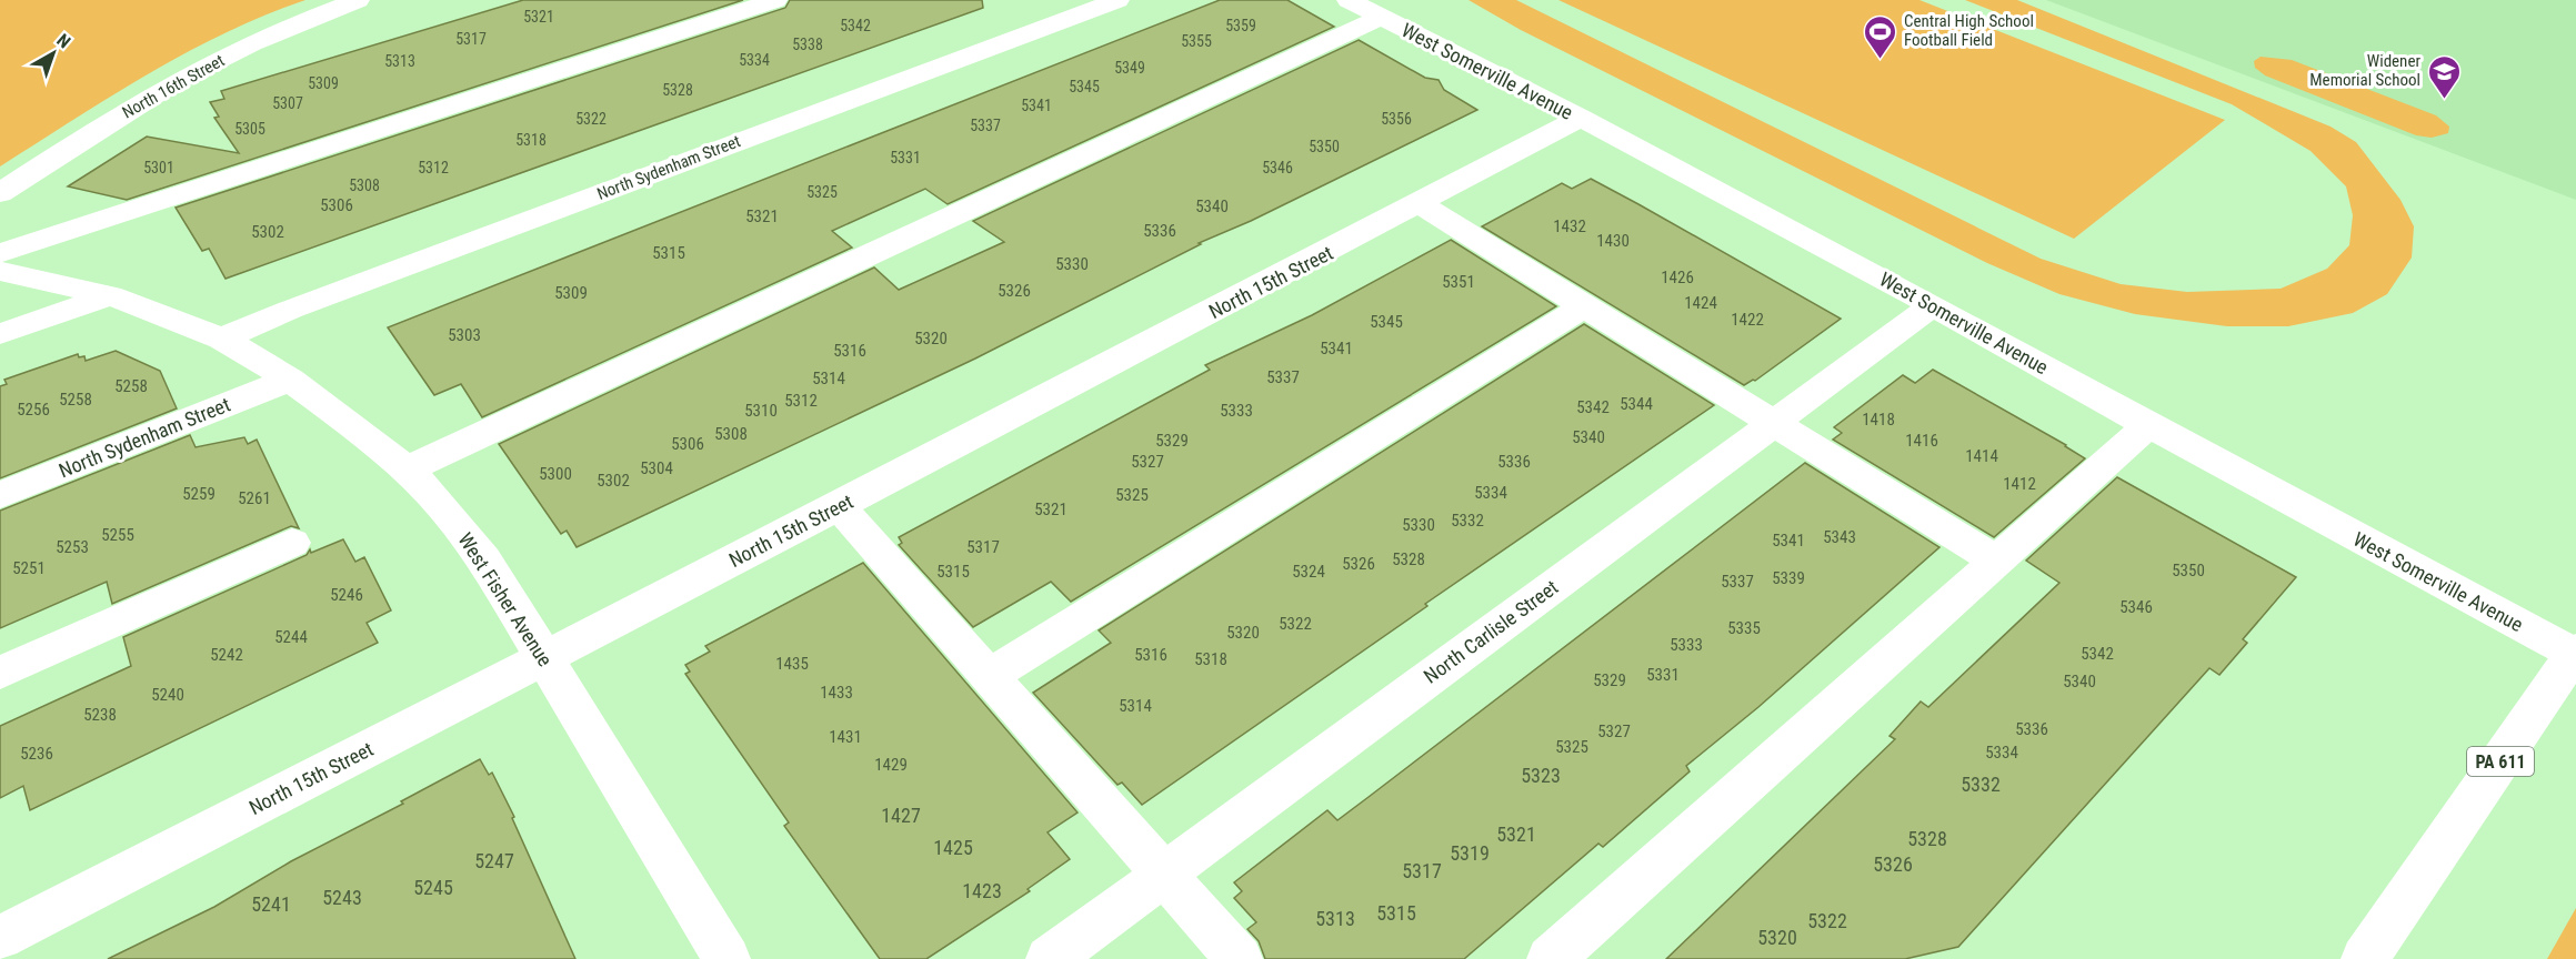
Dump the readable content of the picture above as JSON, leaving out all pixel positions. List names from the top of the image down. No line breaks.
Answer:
{"streets":{"street":["West Somerville Avenue","North 16th Street","North Sydenham Street","North 15th Street","West Fisher Avenue","North Carlisle Street","PA 611"]},"crossings":[["West Somerville Avenue","North 15th Street"],["West Somerville Avenue","North Carlisle Street"],["West Somerville Avenue","PA 611"],["North Sydenham Street","West Fisher Avenue"],["North 15th Street","West Fisher Avenue"]],"places":{"sports":["Central High School Football Field"],"school or university":["Widener Memorial School"]},"house_numbers":["5321","5342","5359","5317","5355","5338","5334","5313","5349","5309","5345","5328","5307","5341","5322","5356","5337","5305","5318","5350","5331","5301","5312","5346","5308","5325","5306","5340","5321","1432","5336","5302","1430","5315","5330","1426","5351","5326","5309","1424","1422","5345","5303","5320","5341","5316","5337","5314","5258","5258","5312","5344","5342","5256","5310","5333","1418","5308","5340","5329","1416","5306","1414","5327","5336","5304","5300","5302","1412","5334","5259","5325","5261","5321","5332","5330","5255","5343","5341","5253","5317","5328","5326","5251","5350","5315","5324","5339","5337","5246","5346","5322","5335","5320","5244","5333","5342","5242","5316","5318","1435","5331","5329","5340","1433","5240","5314","5238","5336","5327","1431","5325","5334","5236","1429","5323","5332","1427","5321","5328","1425","5319","5247","5326","5317","5245","1423","5243","5241","5315","5313","5322","5320"],"north":"top right"}
